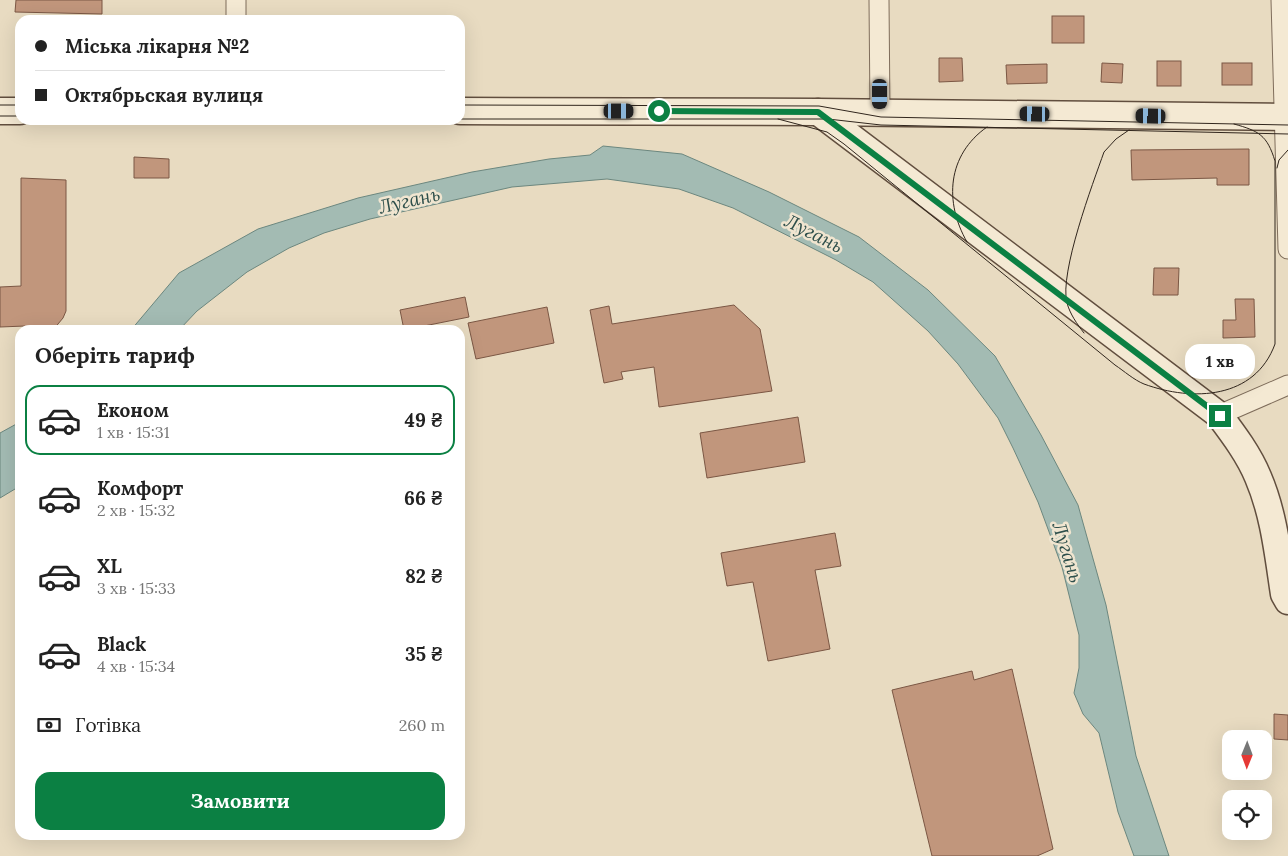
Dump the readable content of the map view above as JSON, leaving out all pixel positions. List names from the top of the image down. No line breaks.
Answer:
{"water":["Лугань"],"north":"bottom","page":{"banner":["Міська лікарня №2","Октябрьская вулиця"],"heading":"Оберіть тариф","bubble":"1 хв","list":[{"name":"Економ","note":"1 хв · 15:31","value":"49 ₴"},{"name":"Комфорт","note":"2 хв · 15:32","value":"66 ₴"},{"name":"XL","note":"3 хв · 15:33","value":"82 ₴"},{"name":"Black","note":"4 хв · 15:34","value":"35 ₴"}],"pay":["Готівка","260 m"],"buttons":"Замовити"}}
